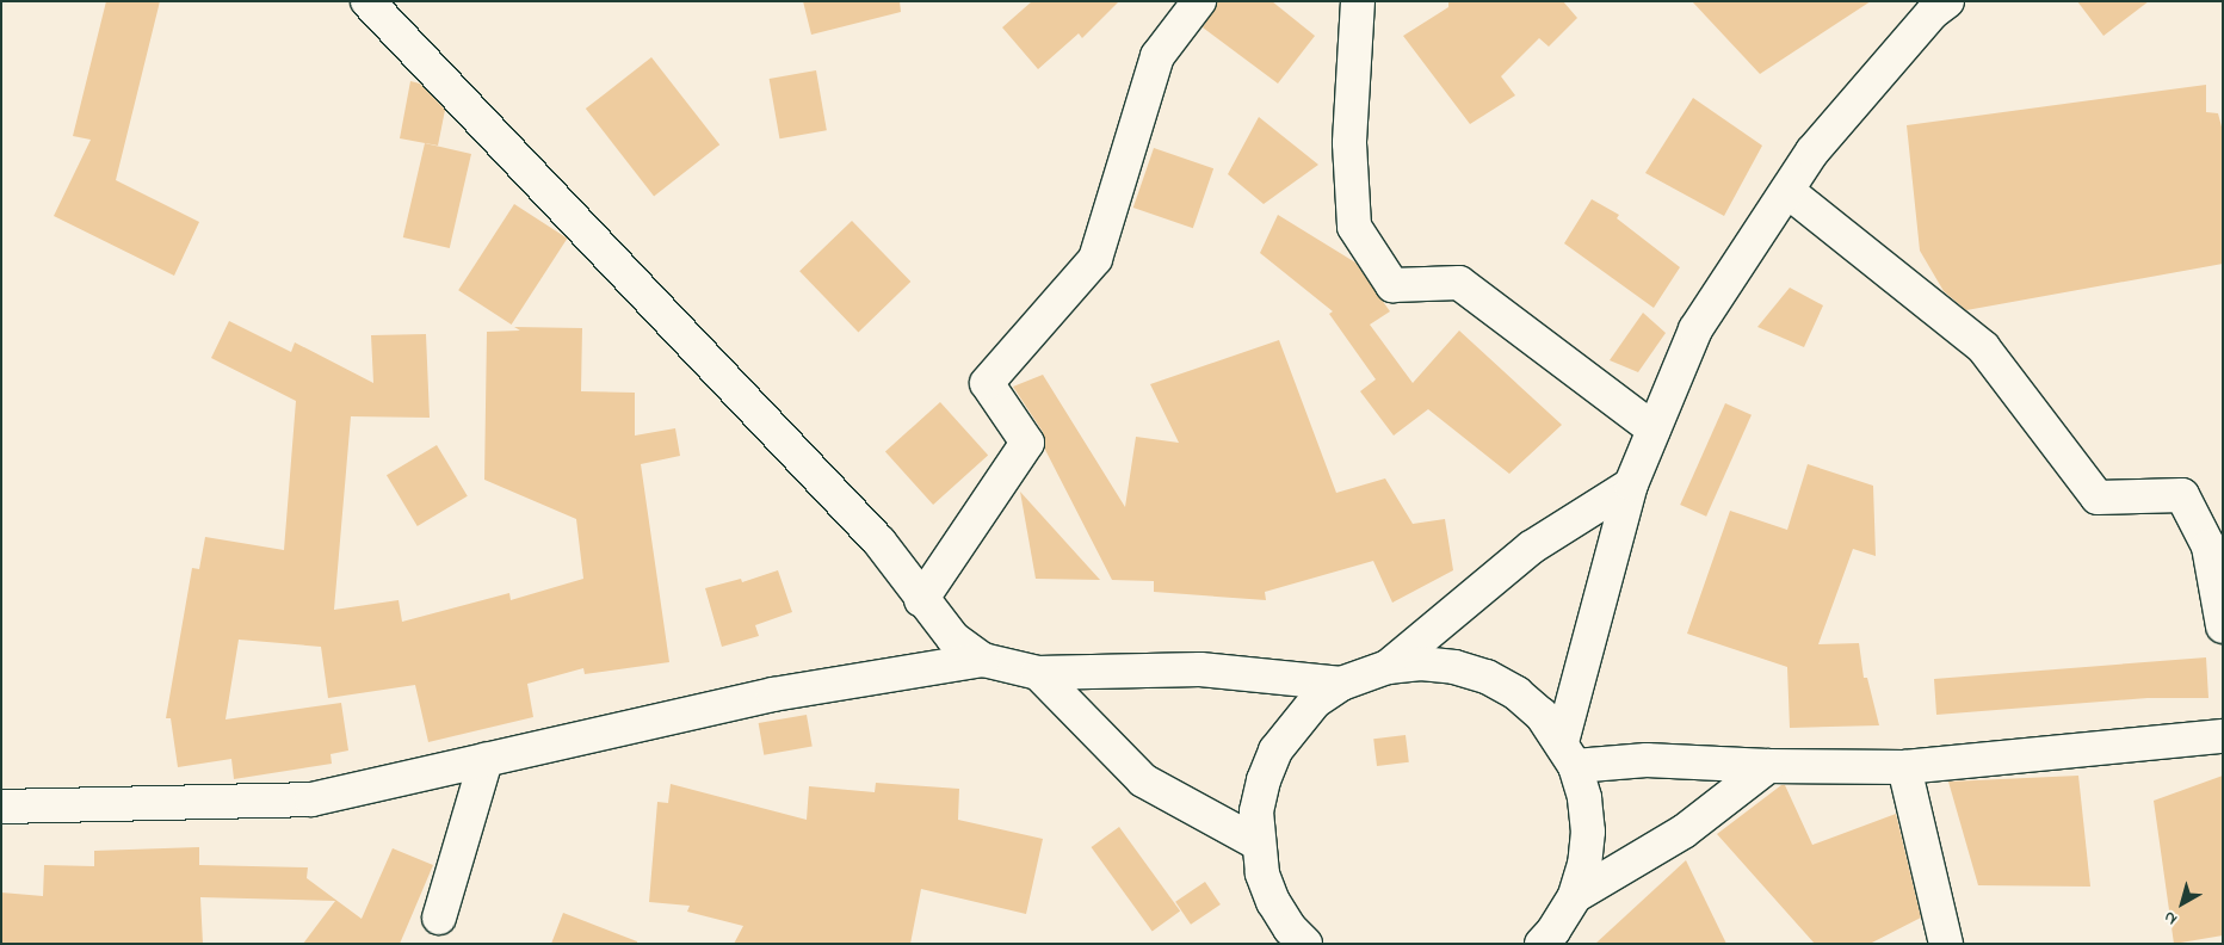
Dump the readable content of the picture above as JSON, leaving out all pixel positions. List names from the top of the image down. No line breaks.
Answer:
{"north":"bottom left"}
